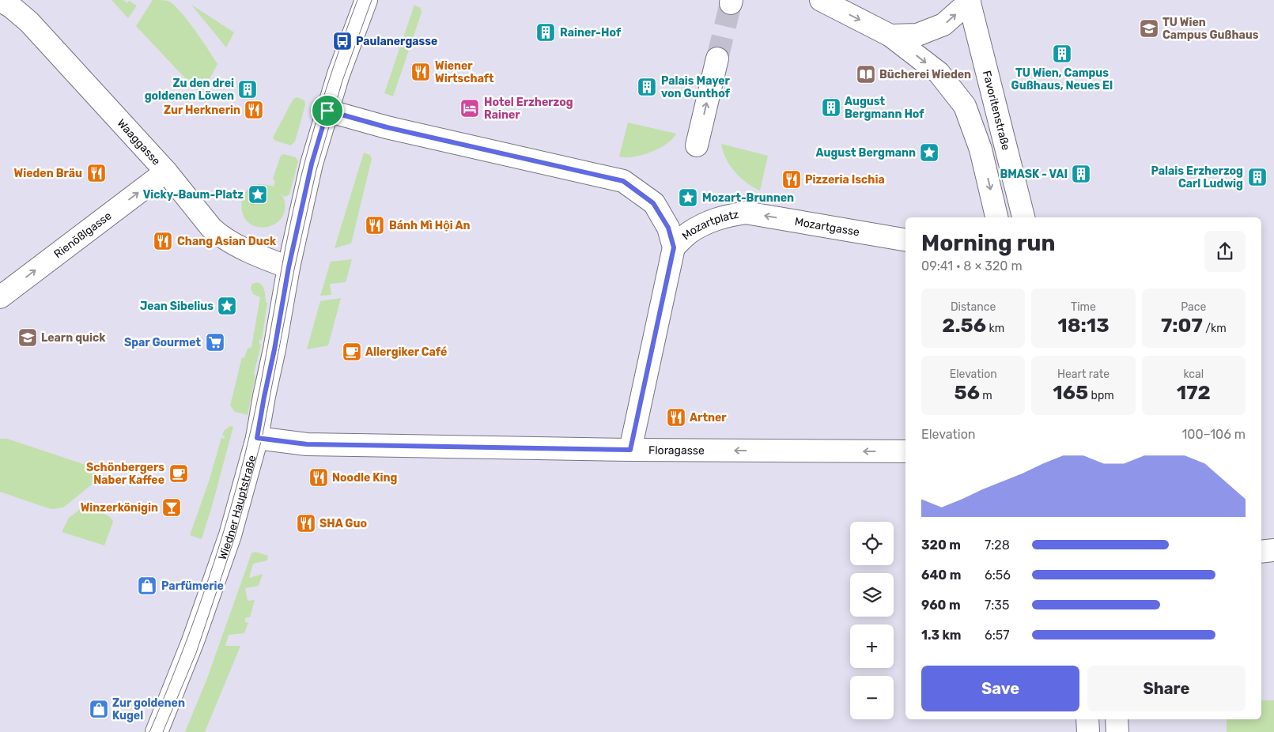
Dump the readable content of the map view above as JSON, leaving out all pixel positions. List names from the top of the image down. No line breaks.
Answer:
{"streets":{"street":["Favoritenstraße","Waaggasse","Mozartplatz","Mozartgasse","Rienößlgasse","Floragasse","Wiedner Hauptstraße"]},"crossings":[["Waaggasse","Rienößlgasse"],["Waaggasse","Wiedner Hauptstraße"],["Mozartplatz","Mozartgasse"],["Mozartplatz","Wiedner Hauptstraße"],["Floragasse","Wiedner Hauptstraße"]],"one_way":["Mozartgasse","Rienößlgasse","Floragasse"],"places":{"school or university":["TU Wien Campus Gußhaus","Learn quick"],"building":["Rainer-Hof","TU Wien, Campus Gußhaus, Neues EI","Palais Mayer von Gunthof","Zu den drei goldenen Löwen","August Bergmann Hof","BMASK - VAI","Palais Erzherzog Carl Ludwig"],"bus stop":["Paulanergasse"],"restaurant":["Wiener Wirtschaft","Zur Herknerin","Wieden Bräu","Pizzeria Ischia","Bánh Mì Hội An","Chang Asian Duck","Artner","Noodle King","SHA Guo"],"library":["Bücherei Wieden"],"hotel":["Hotel Erzherzog Rainer"],"place":["August Bergmann","Vicky-Baum-Platz","Mozart-Brunnen","Jean Sibelius"],"supermarket":["Spar Gourmet"],"cafe":["Allergiker Café","Schönbergers Naber Kaffee"],"bar":["Winzerkönigin"],"shop":["Parfümerie","Zur goldenen Kugel"]},"page":{"heading":["Morning run","09:41 · 8 × 320 m"],"stats":[["Distance","2.56 km"],["Time","18:13"],["Pace","7:07 /km"],["Elevation","56 m"],["Heart rate","165 bpm"],["kcal","172"]],"chart":["Elevation","100–106 m"],"map_buttons":["+","−"],"list":[{"name":"320 m","note":"7:28"},{"name":"640 m","note":"6:56"},{"name":"960 m","note":"7:35"},{"name":"1.3 km","note":"6:57"}],"buttons":["Save","Share"]}}
